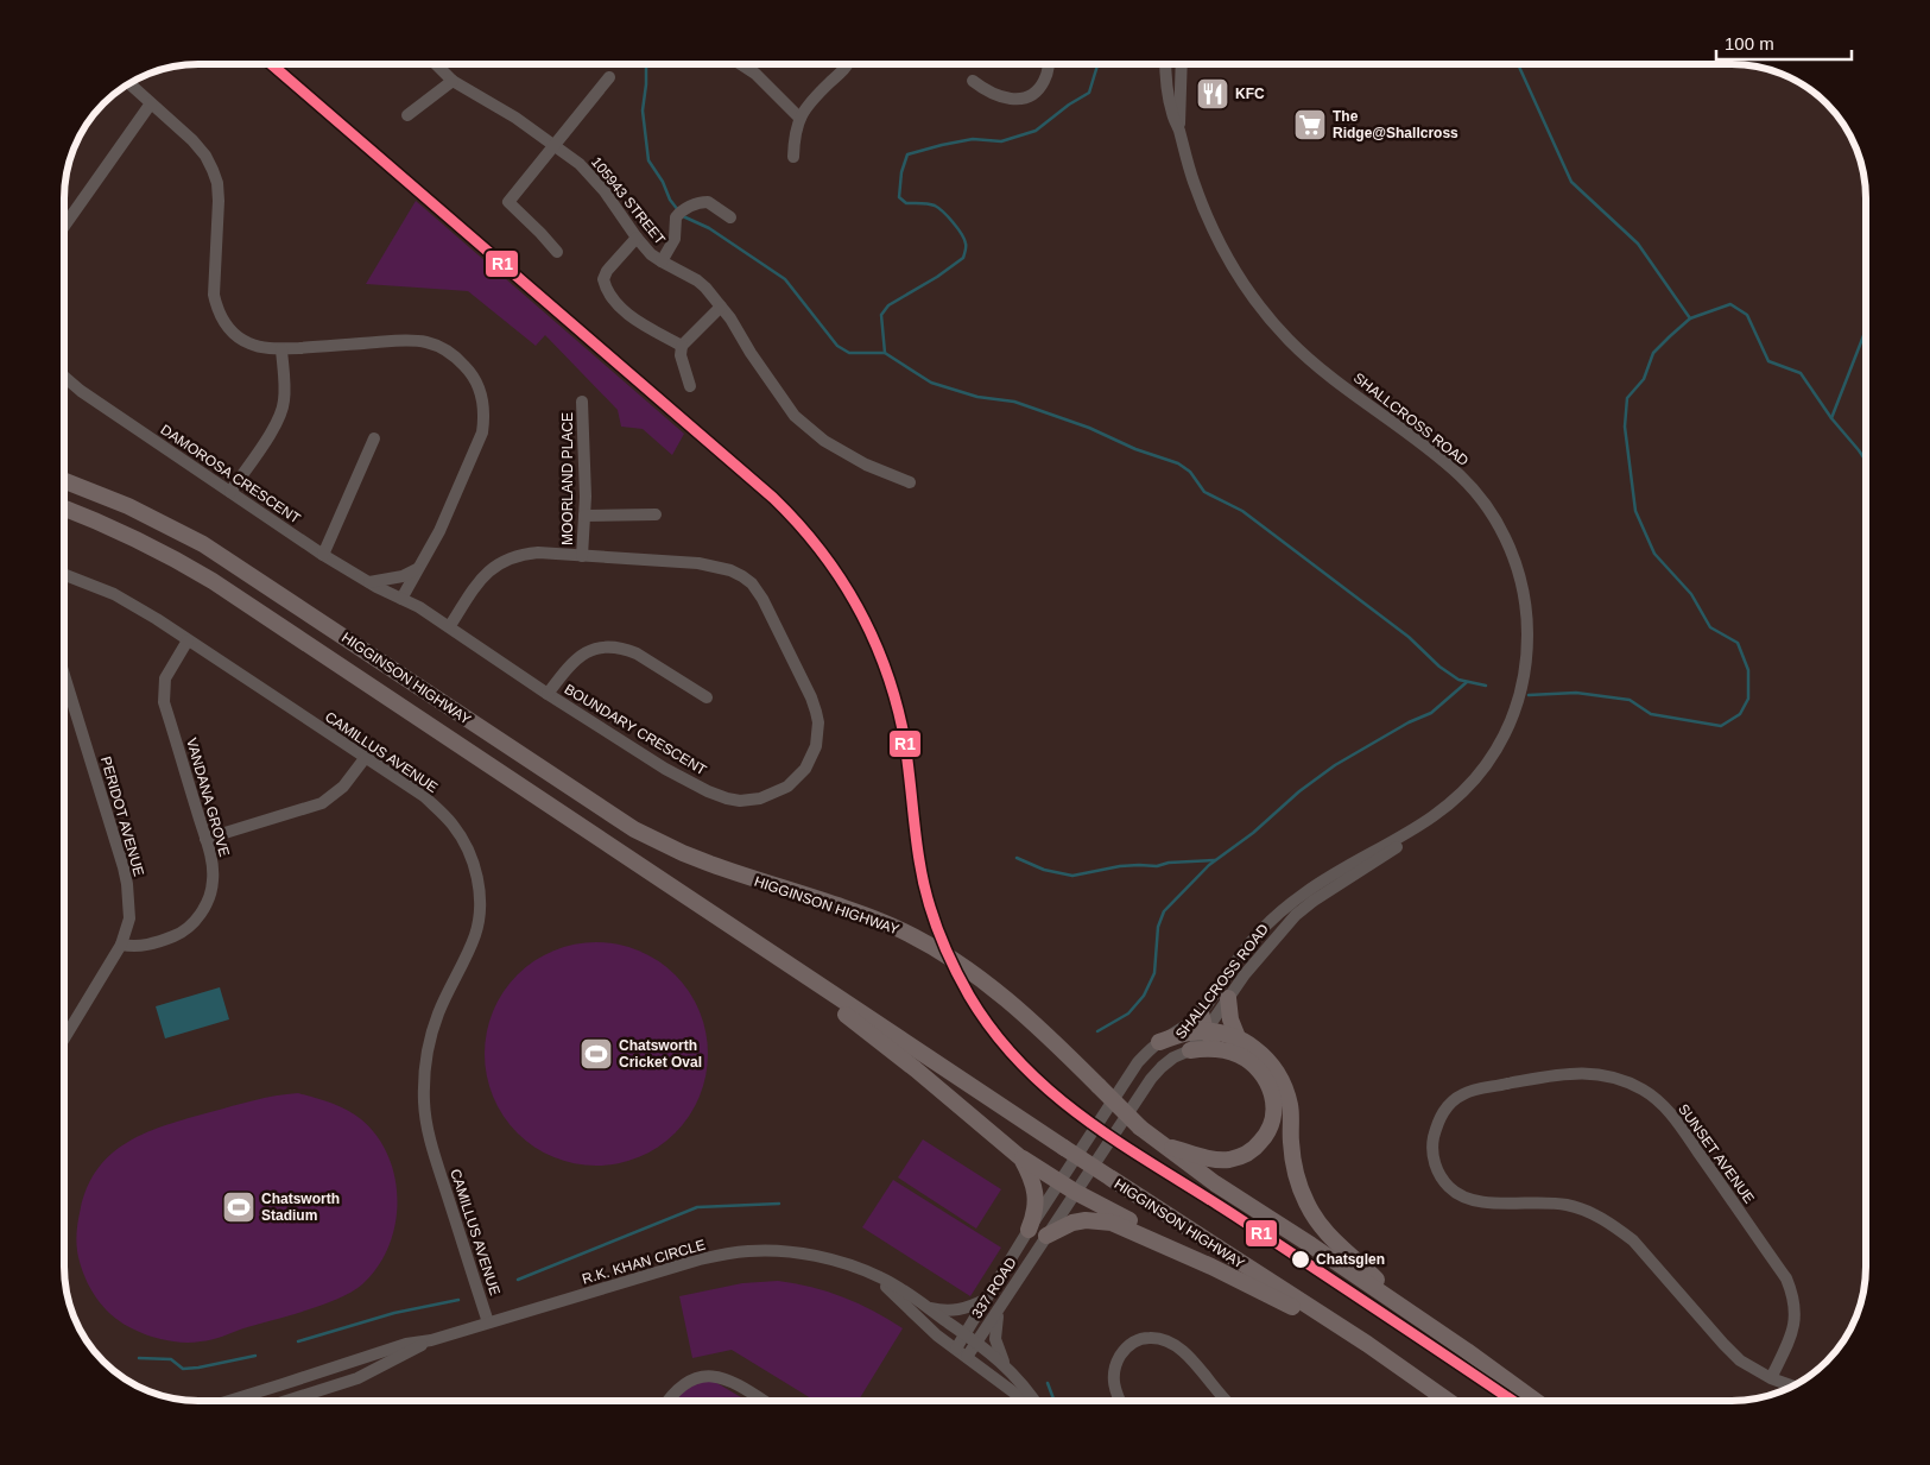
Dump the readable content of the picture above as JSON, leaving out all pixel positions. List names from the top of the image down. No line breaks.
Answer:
{"streets":{"highway":["HIGGINSON HIGHWAY"],"street":["105943 STREET","SHALLCROSS ROAD","DAMOROSA CRESCENT","MOORLAND PLACE","BOUNDARY CRESCENT","CAMILLUS AVENUE","VANDANA GROVE","PERIDOT AVENUE","SUNSET AVENUE","R.K. KHAN CIRCLE","337 ROAD"]},"crossings":[["SHALLCROSS ROAD","337 ROAD"],["DAMOROSA CRESCENT","BOUNDARY CRESCENT"],["MOORLAND PLACE","BOUNDARY CRESCENT"],["CAMILLUS AVENUE","VANDANA GROVE"],["CAMILLUS AVENUE","R.K. KHAN CIRCLE"],["VANDANA GROVE","PERIDOT AVENUE"],["R.K. KHAN CIRCLE","337 ROAD"]],"places":{"restaurant":["KFC"],"supermarket":["The Ridge@Shallcross"],"sports":["Chatsworth Cricket Oval","Chatsworth Stadium"],"other":["Chatsglen"]},"lines":["transit line R1"],"scale_bar":"100 m"}
